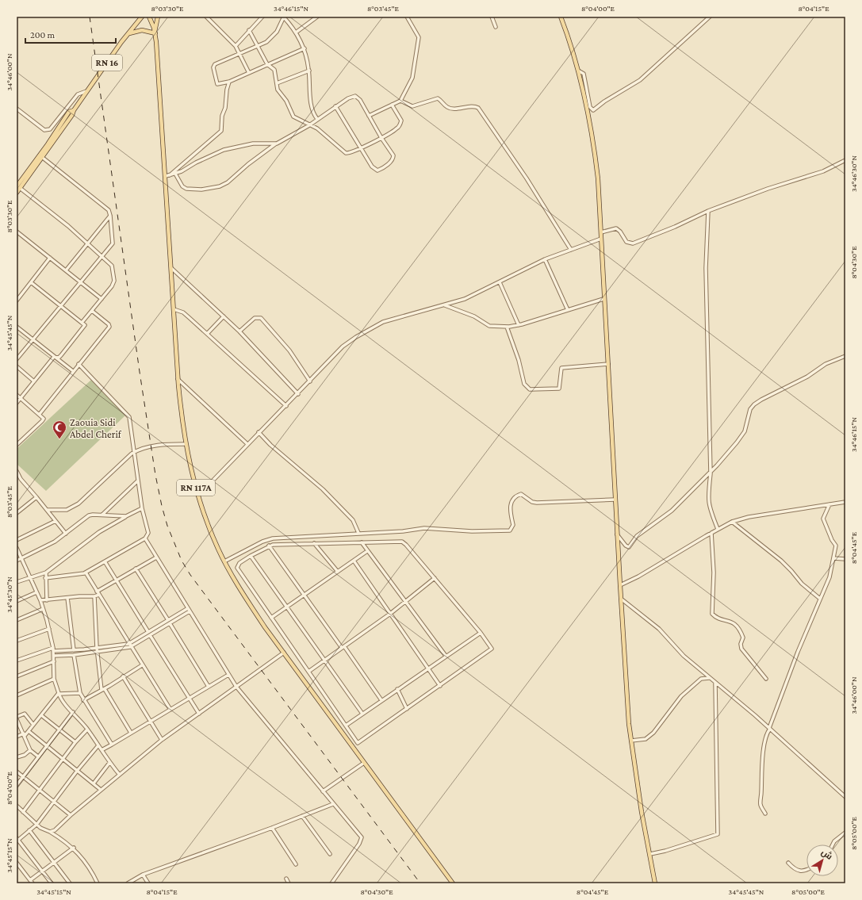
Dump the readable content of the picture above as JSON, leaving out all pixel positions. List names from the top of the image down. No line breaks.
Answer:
{"streets":{"main road":["RN 16","RN 117A"]},"places":{"mosque":["Zaouia Sidi Abdel Cherif"]},"scale_bar":"200 m","north":"top right","coordinates":["8°03'30\"E","34°46'15\"N","8°03'45\"E","8°04'00\"E","8°04'15\"E","34°46'00\"N","34°46'30\"N","8°04'30\"E","34°45'45\"N","8°04'45\"E","34°45'30\"N","8°05'00\"E","34°45'15\"N"]}
